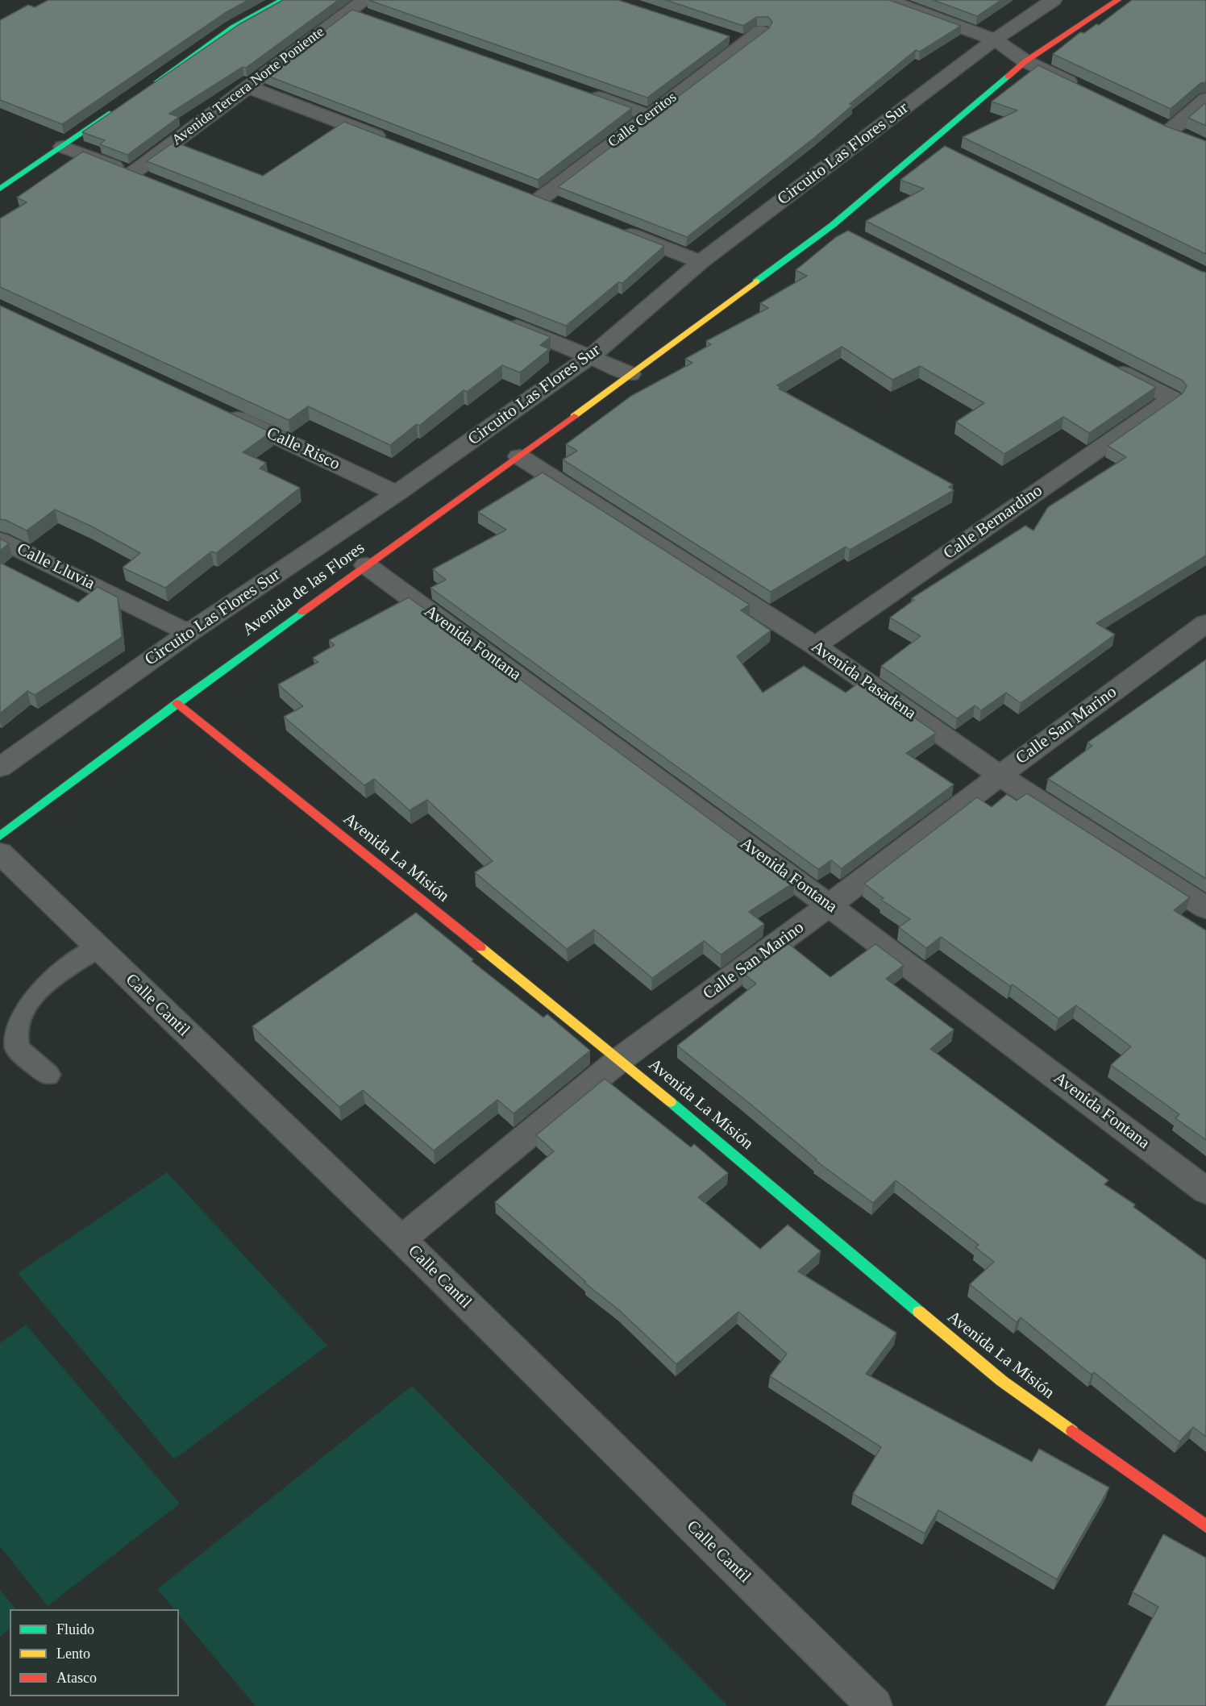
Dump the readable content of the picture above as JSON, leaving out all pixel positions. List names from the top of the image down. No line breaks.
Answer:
{"streets":{"street":["Avenida Tercera Norte Poniente","Calle Cerritos","Circuito Las Flores Sur","Calle Risco","Calle Bernardino","Calle Lluvia","Avenida de las Flores","Avenida Fontana","Avenida Pasadena","Calle San Marino","Avenida La Misión","Calle Cantil"]},"crossings":[["Circuito Las Flores Sur","Calle Risco"],["Circuito Las Flores Sur","Calle Lluvia"],["Calle Bernardino","Avenida Pasadena"],["Avenida de las Flores","Avenida Fontana"],["Avenida de las Flores","Avenida Pasadena"],["Avenida de las Flores","Avenida La Misión"],["Avenida Fontana","Calle San Marino"],["Avenida Pasadena","Calle San Marino"],["Calle San Marino","Avenida La Misión"],["Calle San Marino","Calle Cantil"]],"legend":["Fluido","Lento","Atasco"]}
